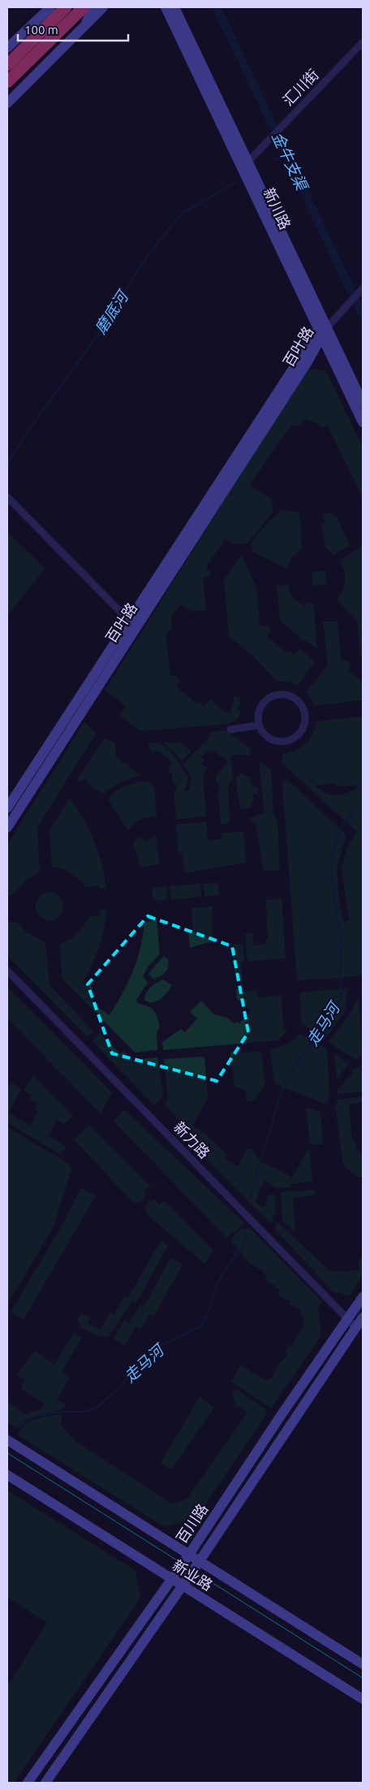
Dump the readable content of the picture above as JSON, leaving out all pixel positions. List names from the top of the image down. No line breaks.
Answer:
{"streets":{"street":["汇川街","新川路","百叶路","新力路","百川路","新业路"]},"crossings":[["汇川街","新川路"],["新川路","百叶路"],["新力路","百川路"],["百川路","新业路"]],"water":["金牛支渠","磨底河","走马河"],"scale_bar":"100 m"}
